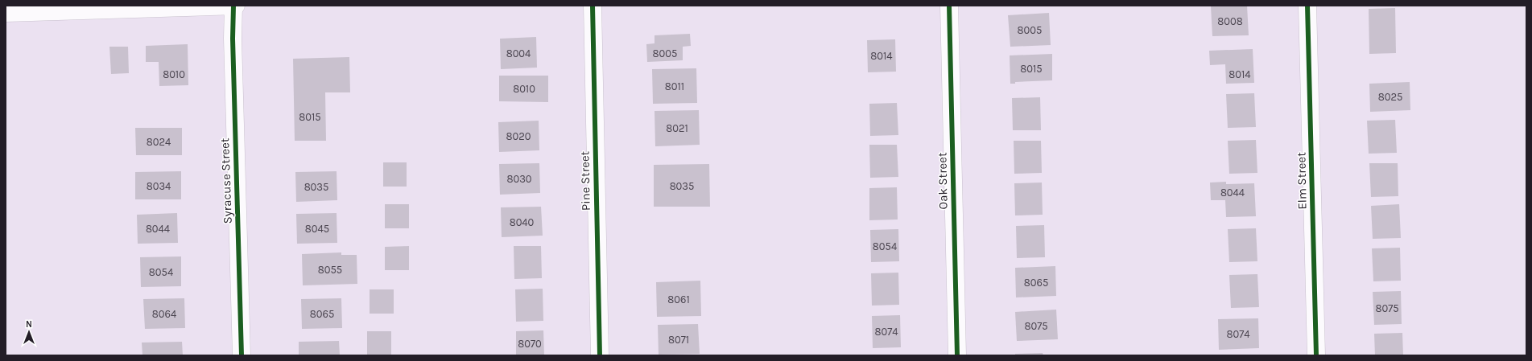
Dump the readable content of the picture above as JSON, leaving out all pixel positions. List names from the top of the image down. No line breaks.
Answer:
{"streets":{"street":["Syracuse Street","Pine Street","Oak Street","Elm Street"]},"house_numbers":["8008","8005","8004","8005","8014","8015","8010","8014","8011","8010","8025","8015","8021","8020","8024","8030","8034","8035","8035","8044","8040","8044","8045","8054","8055","8054","8065","8061","8075","8064","8065","8075","8074","8074","8071","8070"],"north":"top"}
